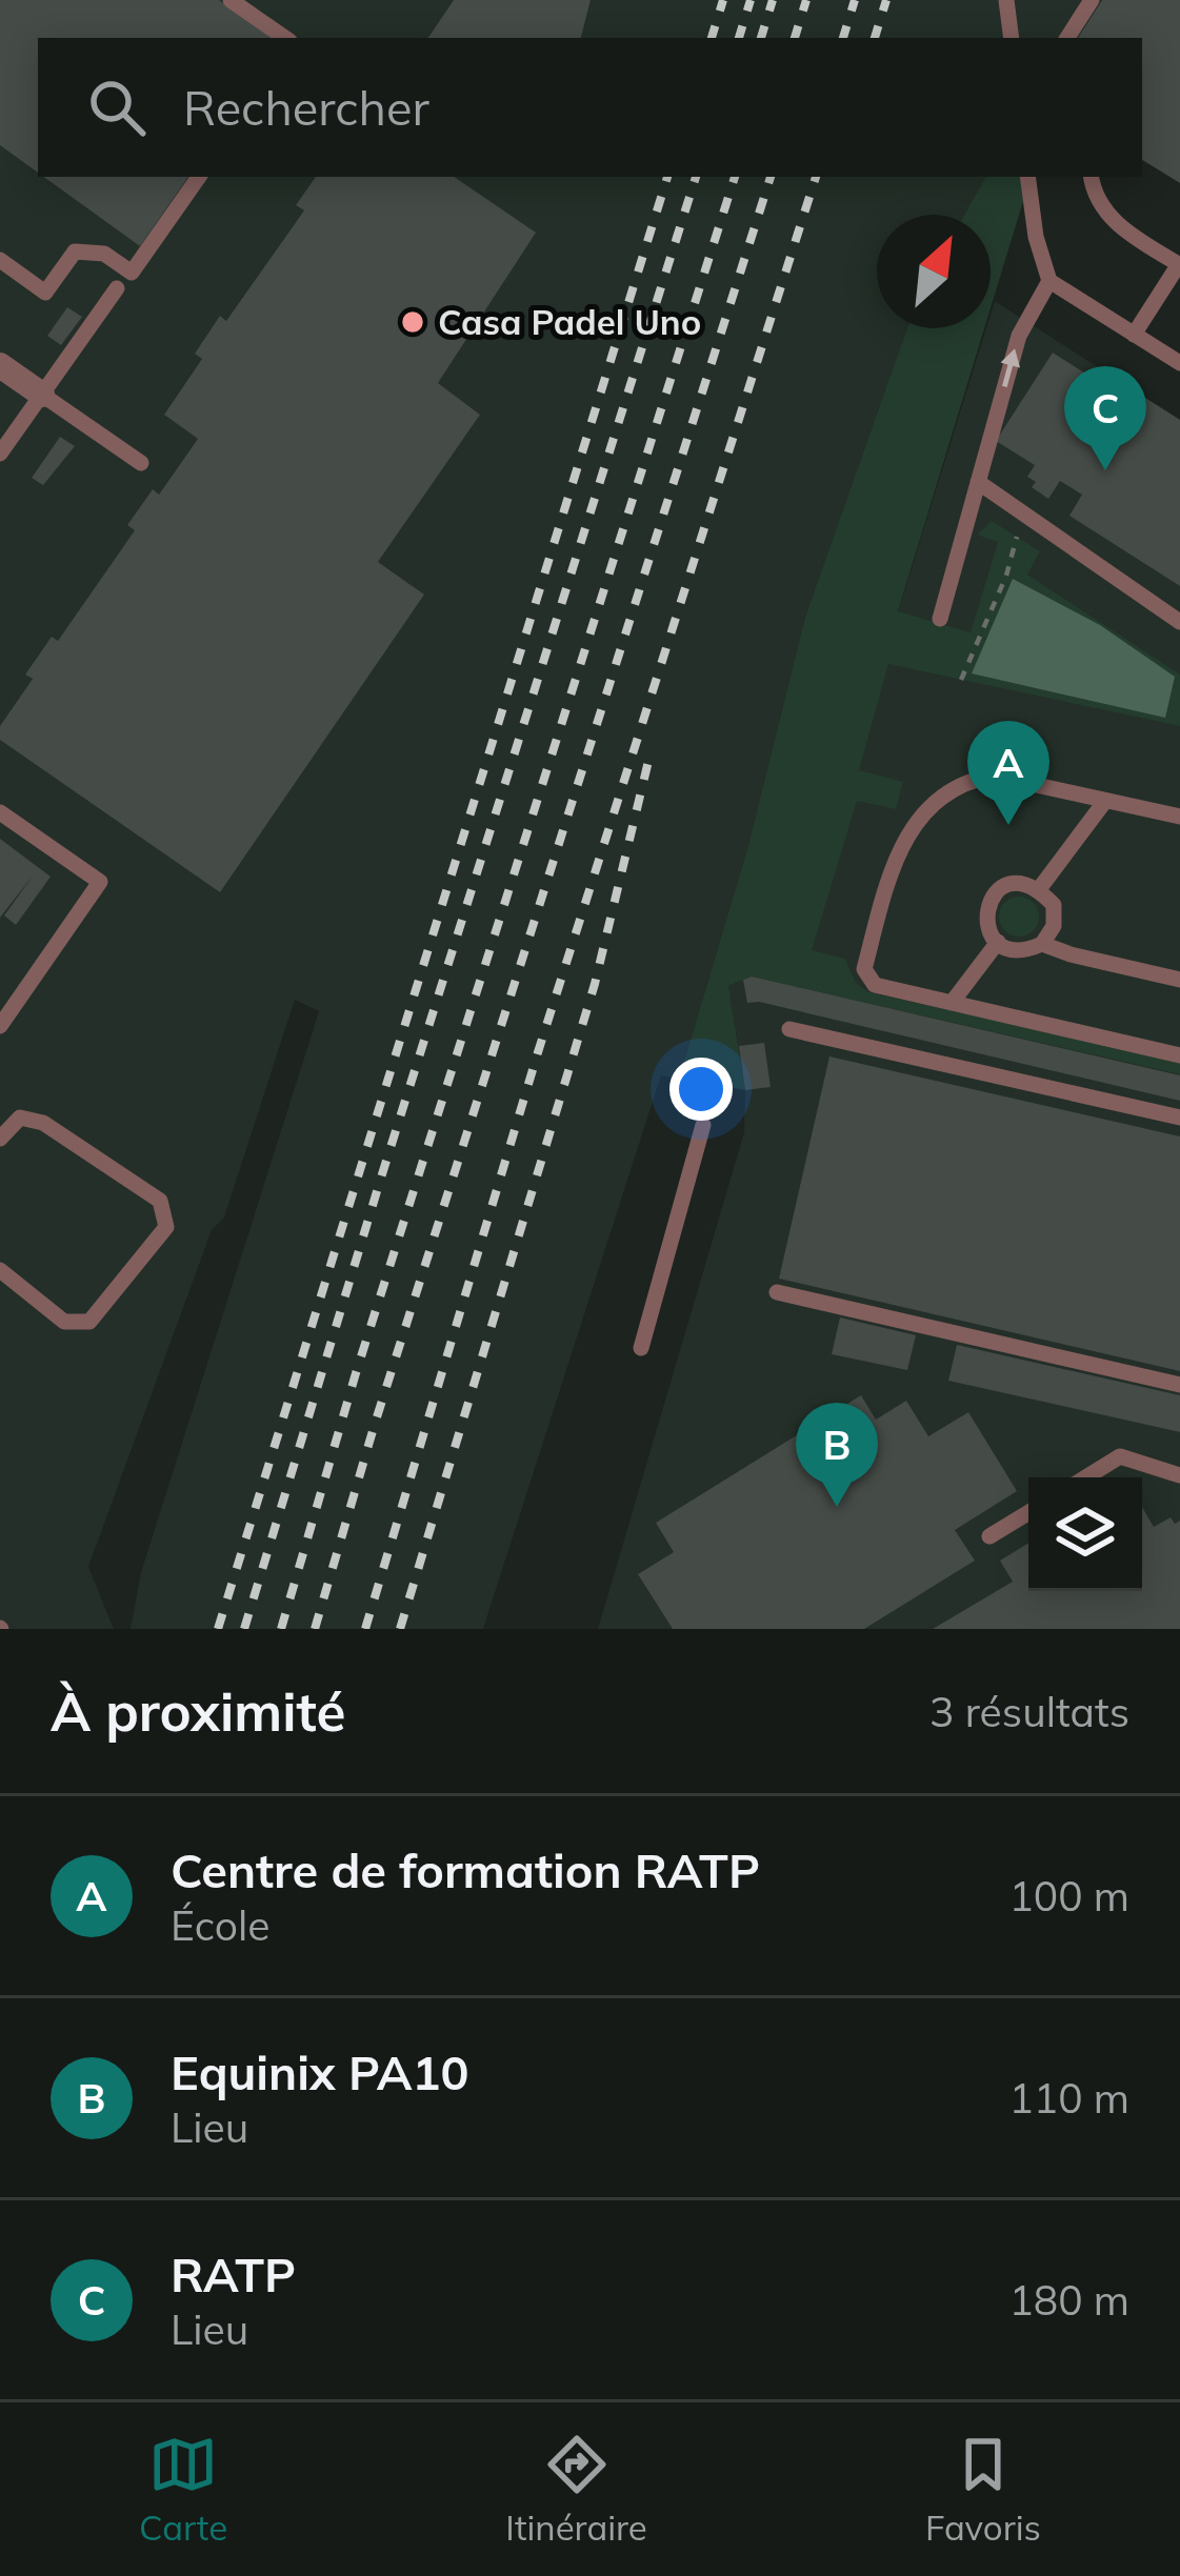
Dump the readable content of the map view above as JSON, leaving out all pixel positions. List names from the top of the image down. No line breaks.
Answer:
{"places":["Casa Padel Uno"],"north":"top right","page":{"search":"Rechercher","pins":["C","A","B"],"heading":["À proximité","3 résultats"],"list":[{"mark":"A","name":"Centre de formation RATP","note":"École","value":"100 m"},{"mark":"B","name":"Equinix PA10","note":"Lieu","value":"110 m"},{"mark":"C","name":"RATP","note":"Lieu","value":"180 m"}],"nav":["Carte","Itinéraire","Favoris"]}}
